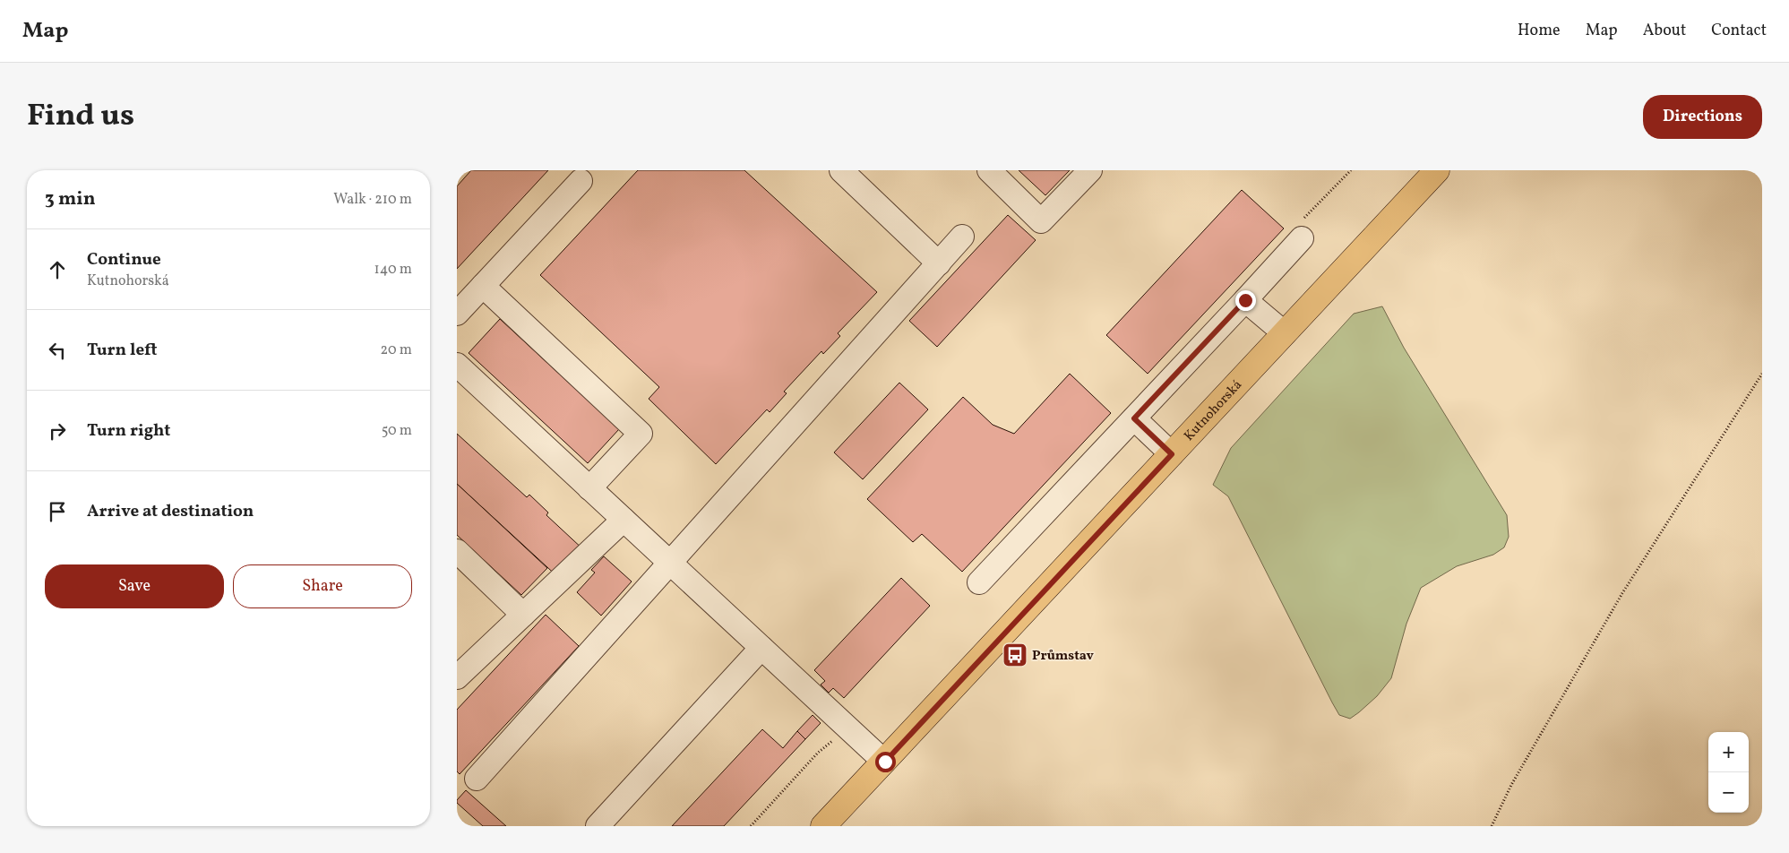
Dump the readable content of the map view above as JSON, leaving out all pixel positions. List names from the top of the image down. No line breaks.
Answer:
{"streets":{"main road":["Kutnohorská"]},"places":{"bus stop":["Průmstav"]},"page":{"header":"Map","nav":["Home","Map","About","Contact"],"title":"Find us","buttons":["Directions",["Save","Share"]],"heading":["3 min","Walk · 210 m"],"list":[["Continue","Kutnohorská","140 m"],["Turn left","20 m"],["Turn right","50 m"],"Arrive at destination"],"map_buttons":["+","−"]}}
